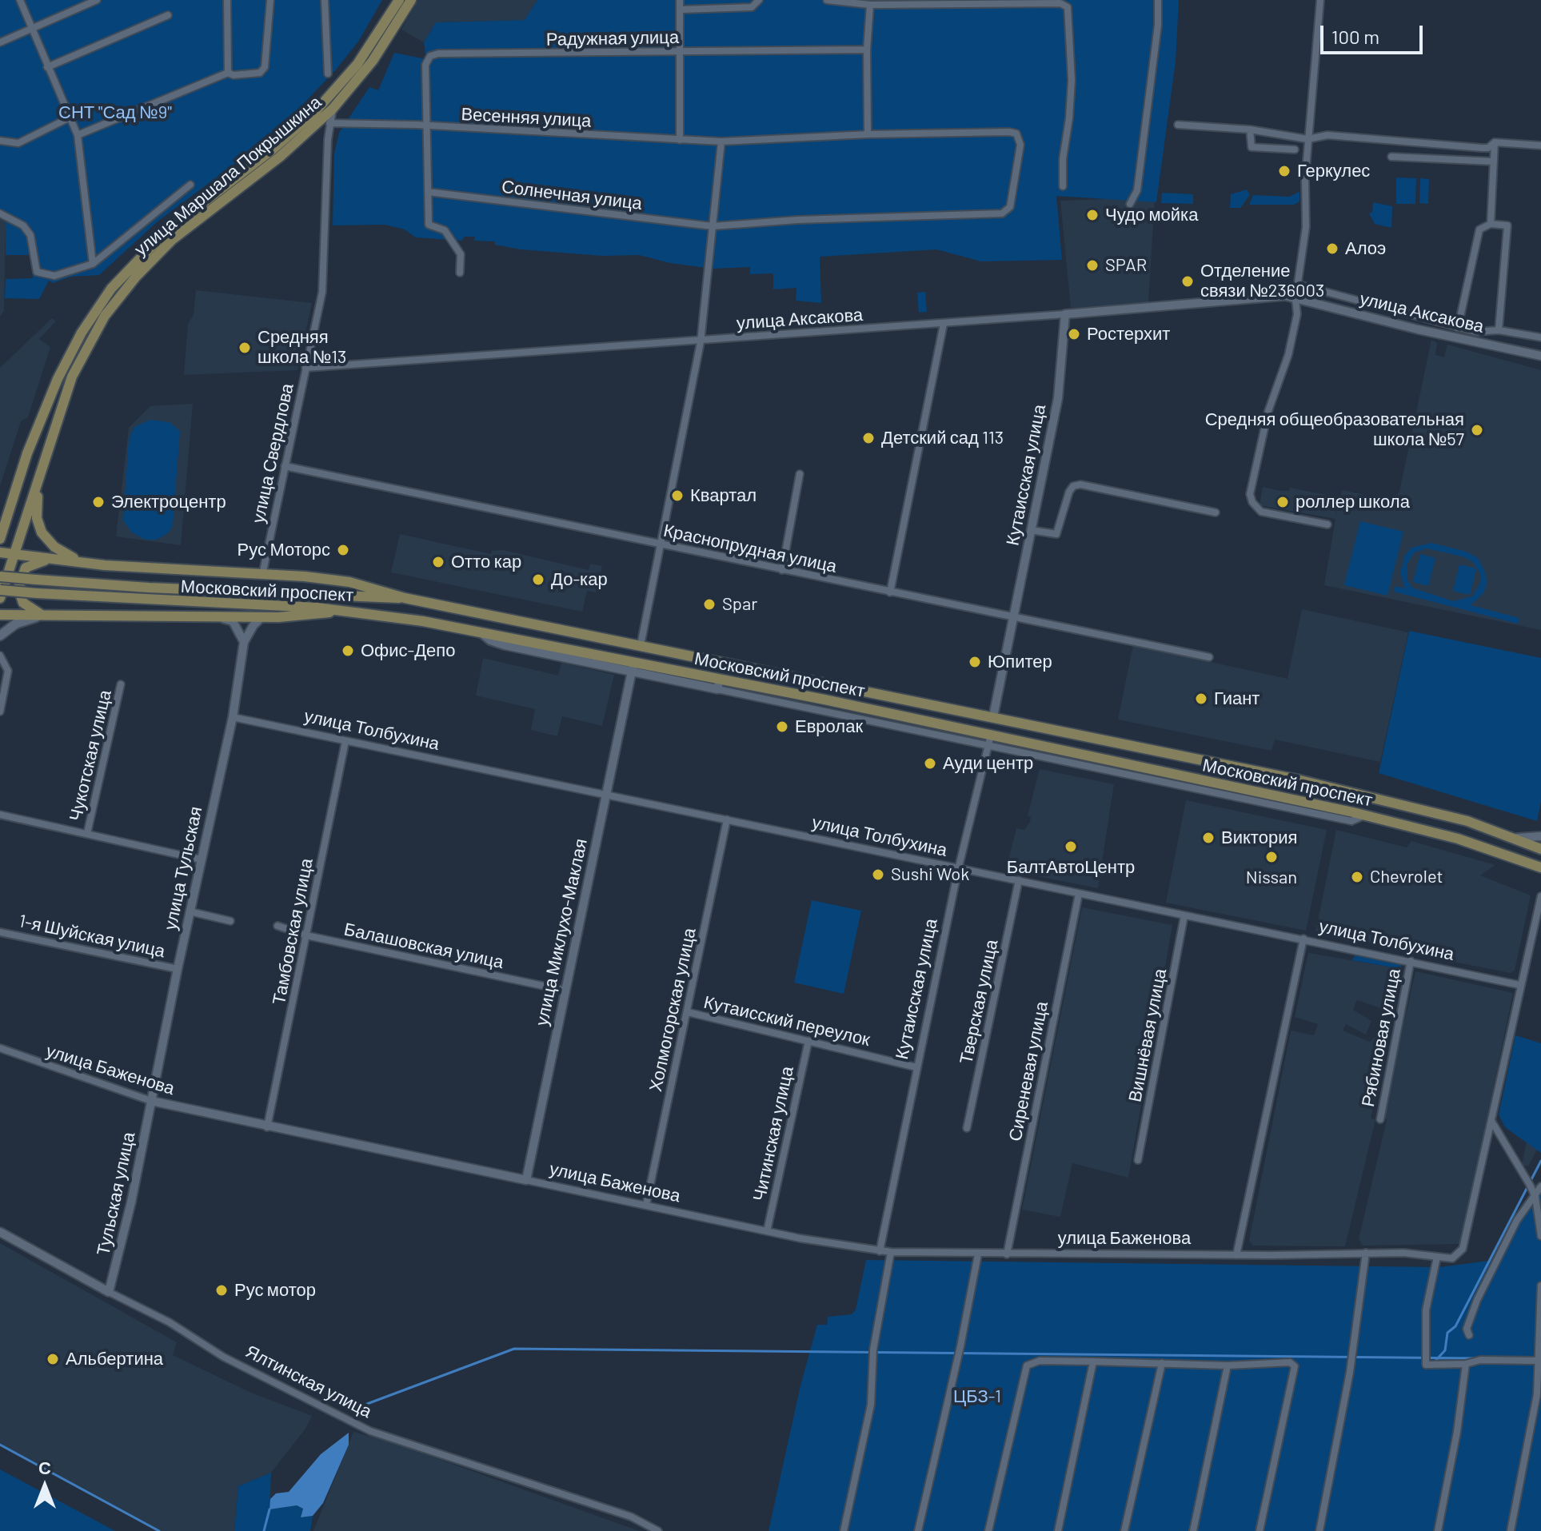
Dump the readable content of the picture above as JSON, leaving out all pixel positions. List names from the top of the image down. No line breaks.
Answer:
{"streets":{"main road":["улица Маршала Покрышкина","Московский проспект"],"street":["Радужная улица","Весенняя улица","Солнечная улица","улица Аксакова","улица Свердлова","Кутаисская улица","Краснопрудная улица","улица Толбухина","Чукотская улица","улица Тульская","Тамбовская улица","улица Миклухо-Маклая","1-я Шуйская улица","Балашовская улица","Тверская улица","Холмогорская улица","Кутаисский переулок","Вишнёвая улица","Рябиновая улица","улица Баженова","Сиреневая улица","Читинская улица","Тульская улица","Ялтинская улица"]},"crossings":[["Радужная улица","Весенняя улица"],["Весенняя улица","Солнечная улица"],["Весенняя улица","улица Свердлова"],["улица Маршала Покрышкина","улица Свердлова"],["улица Аксакова","улица Свердлова"],["улица Аксакова","Кутаисская улица"],["улица Свердлова","Краснопрудная улица"],["Кутаисская улица","Краснопрудная улица"],["Кутаисская улица","Московский проспект"],["Кутаисская улица","улица Толбухина"],["Кутаисская улица","Кутаисский переулок"],["Кутаисская улица","улица Баженова"],["Московский проспект","улица Миклухо-Маклая"],["улица Толбухина","улица Тульская"],["улица Толбухина","Тамбовская улица"],["улица Толбухина","улица Миклухо-Маклая"],["улица Толбухина","Тверская улица"],["улица Толбухина","Холмогорская улица"],["улица Толбухина","Вишнёвая улица"],["улица Толбухина","Рябиновая улица"],["улица Толбухина","улица Баженова"],["улица Толбухина","Сиреневая улица"],["улица Тульская","1-я Шуйская улица"],["улица Тульская","улица Баженова"],["улица Тульская","Тульская улица"],["Тамбовская улица","Балашовская улица"],["Тамбовская улица","улица Баженова"],["улица Миклухо-Маклая","Балашовская улица"],["улица Миклухо-Маклая","улица Баженова"],["Холмогорская улица","Кутаисский переулок"],["Холмогорская улица","улица Баженова"],["Кутаисский переулок","Читинская улица"],["улица Баженова","Сиреневая улица"],["улица Баженова","Читинская улица"],["улица Баженова","Тульская улица"],["Тульская улица","Ялтинская улица"]],"parks":["СНТ \"Сад №9\"","ЦБЗ-1"],"places":["Геркулес","Чудо мойка","Алоэ","SPAR","Отделение связи №236003","Ростерхит","Средняя школа №13","Средняя общеобразовательная школа №57","Детский сад 113","Квартал","Электроцентр","роллер школа","Рус Моторс","Отто кар","До-кар","Spar","Офис-Депо","Юпитер","Гиант","Евролак","Ауди центр","Виктория","БалтАвтоЦентр","Nissan","Sushi Wok","Chevrolet","Рус мотор","Альбертина"],"scale_bar":"100 m","north":"top"}
